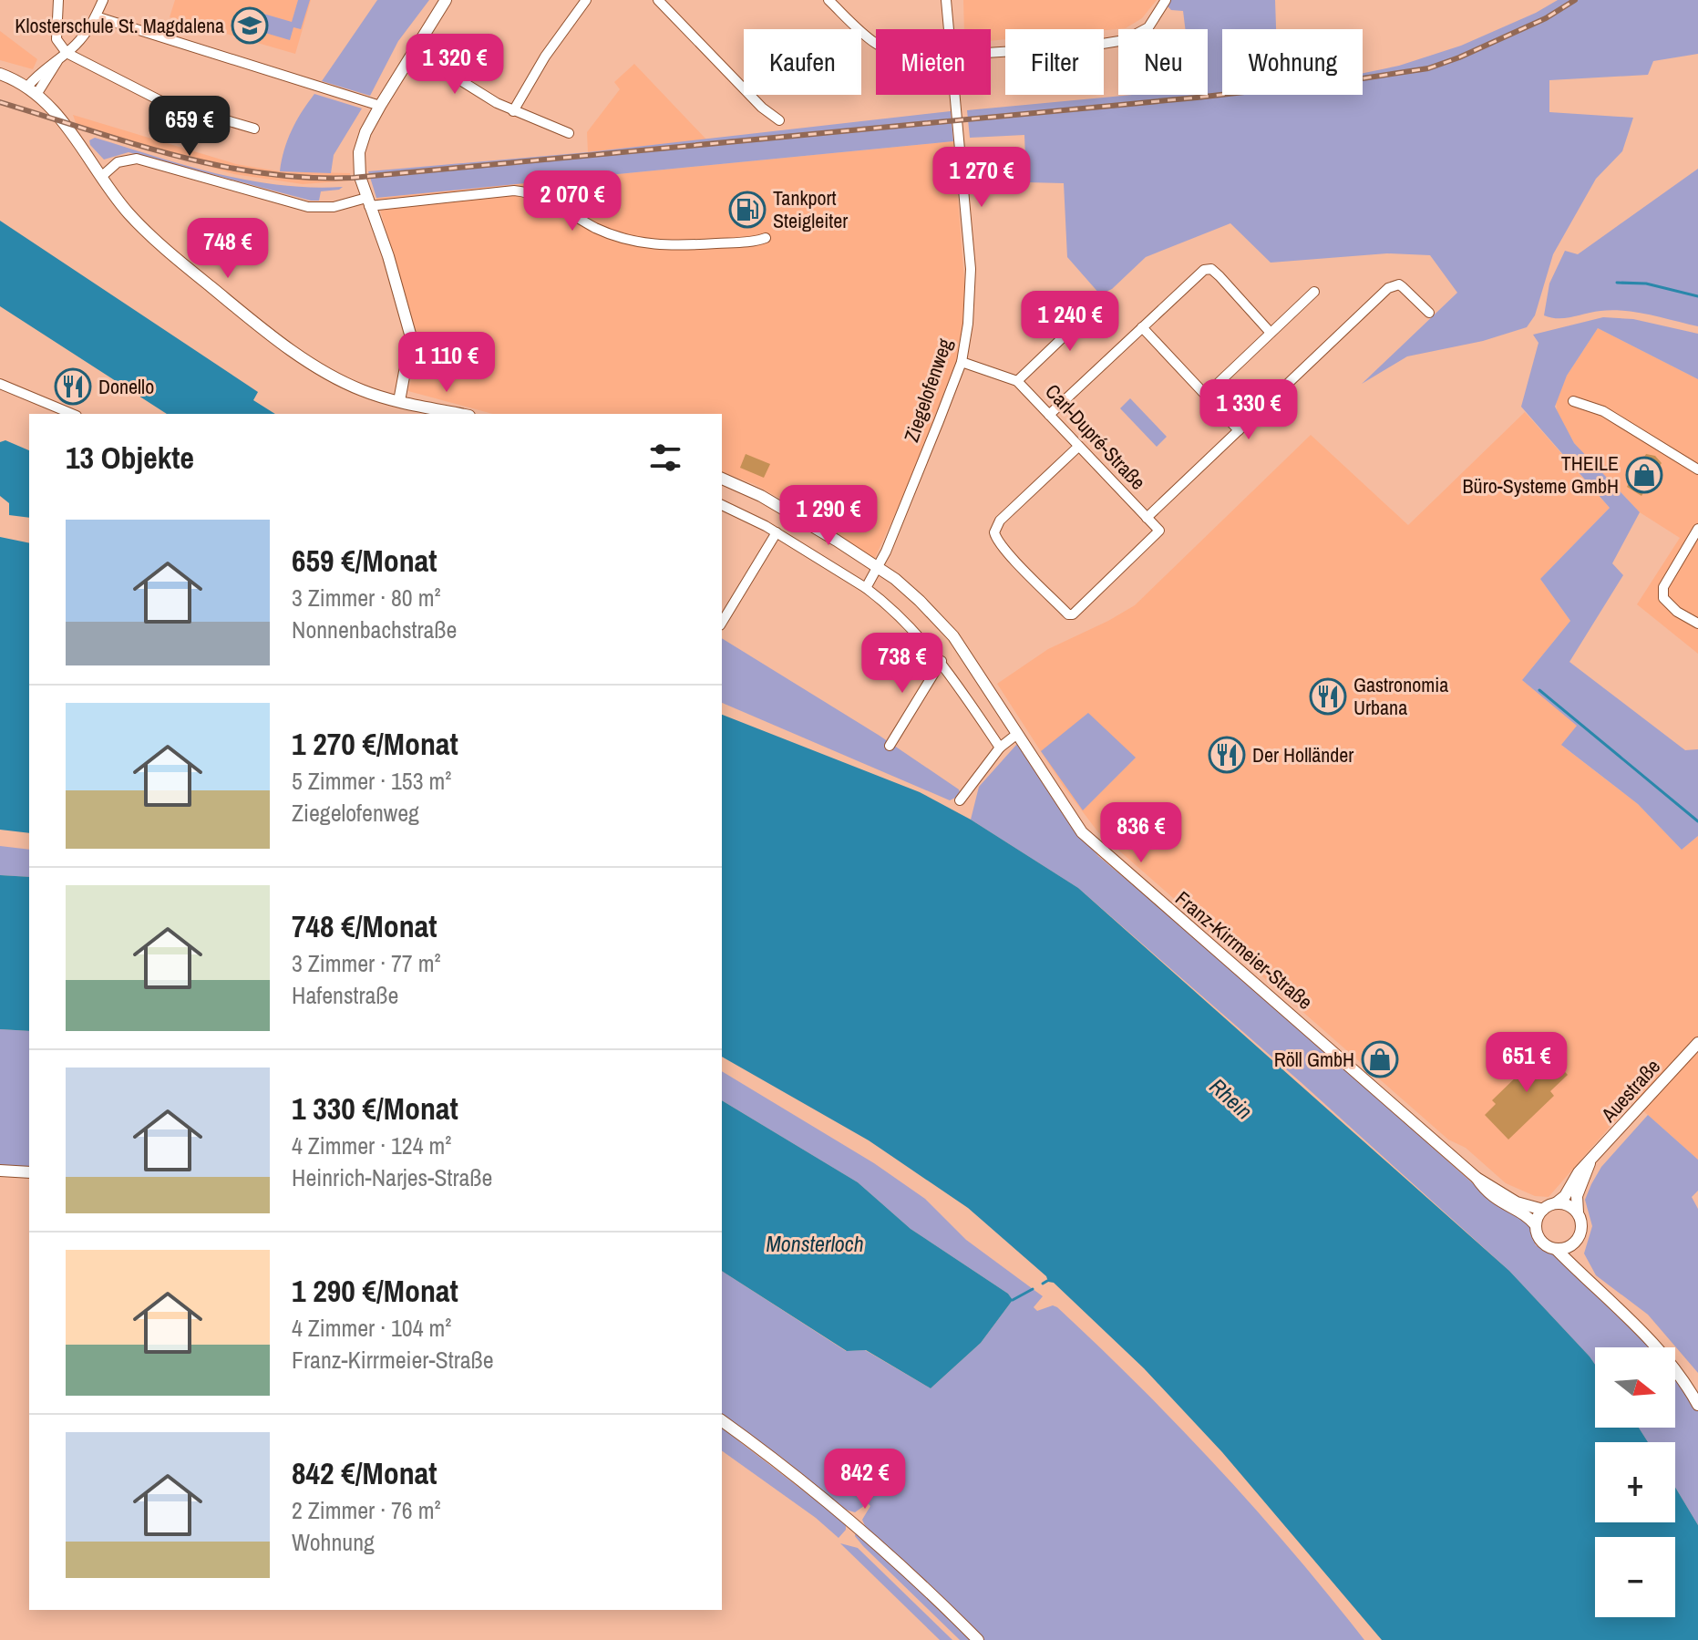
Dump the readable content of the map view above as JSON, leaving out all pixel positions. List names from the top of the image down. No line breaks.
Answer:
{"streets":{"street":["Ziegelofenweg","Carl-Dupré-Straße","Franz-Kirrmeier-Straße","Auestraße"]},"crossings":[["Ziegelofenweg","Carl-Dupré-Straße"],["Ziegelofenweg","Franz-Kirrmeier-Straße"],["Franz-Kirrmeier-Straße","Auestraße"]],"water":["Rhein","Monsterloch"],"places":{"school or university":["Klosterschule St. Magdalena"],"fuel station":["Tankport Steigleiter"],"restaurant":["Donello","Gastronomia Urbana","Der Holländer"],"shop":["THEILE Büro-Systeme GmbH","Röll GmbH"]},"north":"right","page":{"chip":["Kaufen","Mieten","Filter","Neu","Wohnung"],"price":["1 320 €","659 €","1 270 €","2 070 €","748 €","1 240 €","1 110 €","1 330 €","1 290 €","738 €","836 €","651 €","842 €"],"heading":"13 Objekte","list":[{"name":"659 €/Monat","note":"3 Zimmer · 80 m² · Nonnenbachstraße"},{"name":"1 270 €/Monat","note":"5 Zimmer · 153 m² · Ziegelofenweg"},{"name":"748 €/Monat","note":"3 Zimmer · 77 m² · Hafenstraße"},{"name":"1 330 €/Monat","note":"4 Zimmer · 124 m² · Heinrich-Narjes-Straße"},{"name":"1 290 €/Monat","note":"4 Zimmer · 104 m² · Franz-Kirrmeier-Straße"},{"name":"842 €/Monat","note":"2 Zimmer · 76 m² · Wohnung"}],"map_buttons":["+","−"]}}
